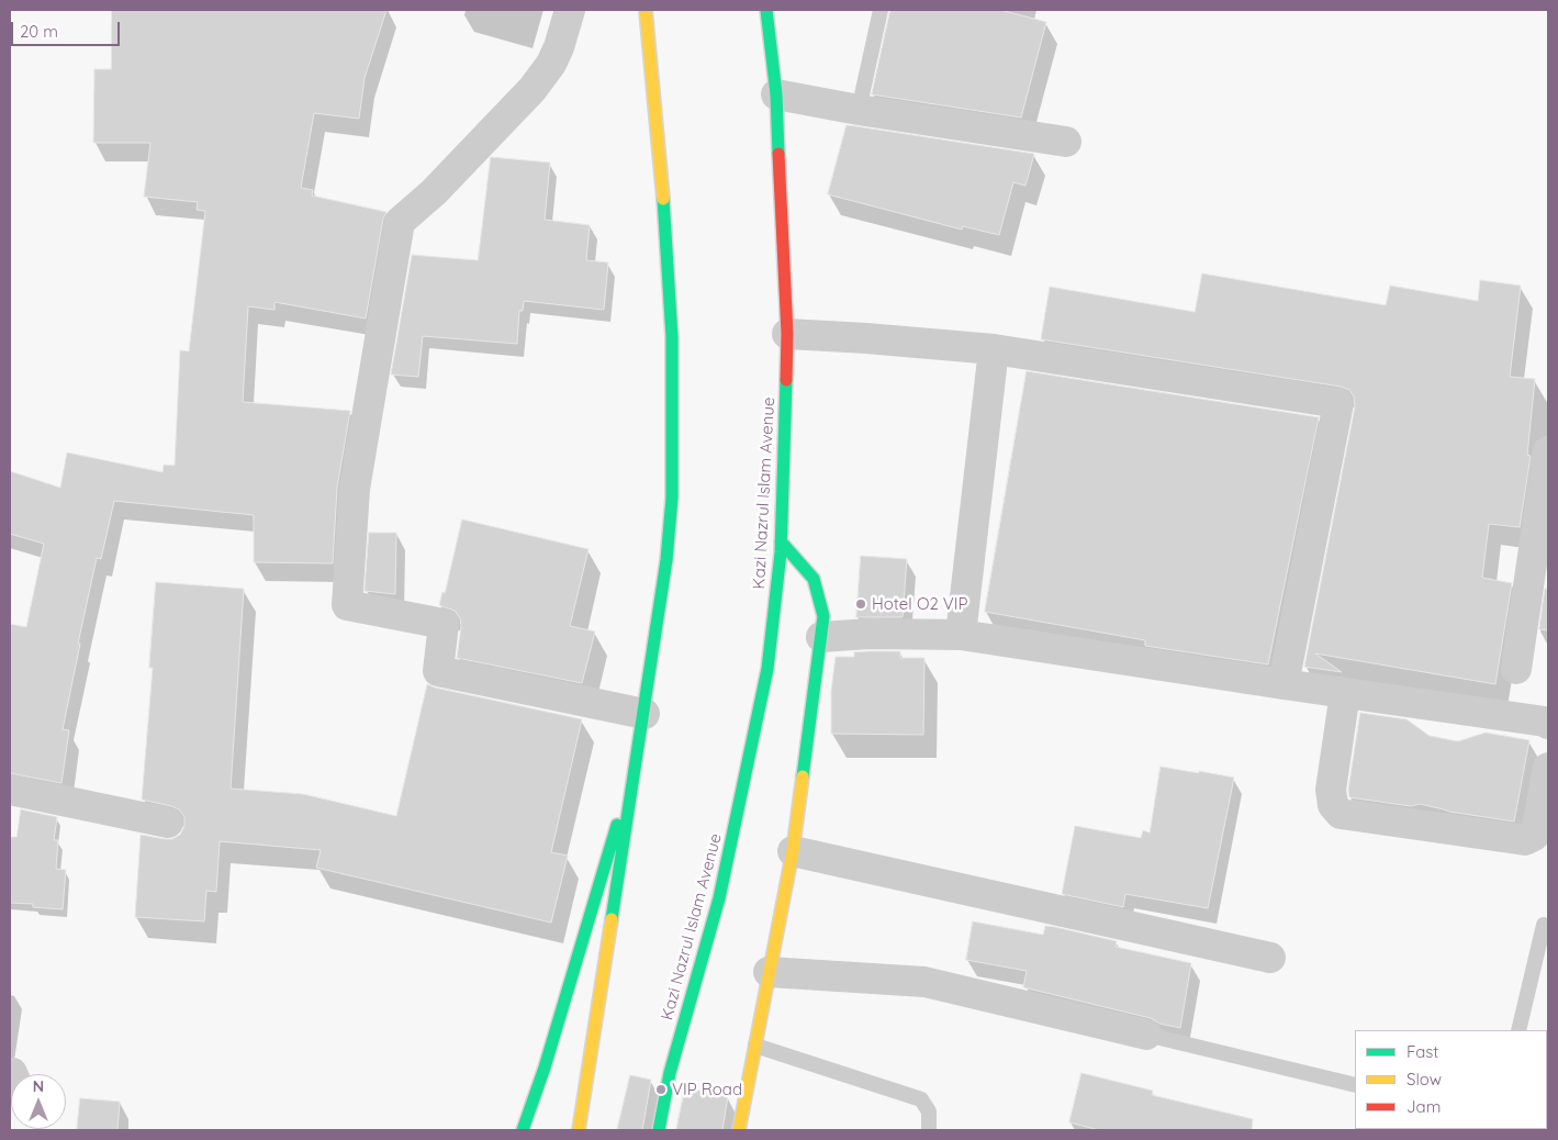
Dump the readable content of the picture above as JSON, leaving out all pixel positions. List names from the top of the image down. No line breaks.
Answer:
{"streets":{"main road":["Kazi Nazrul Islam Avenue"]},"places":["Hotel O2 VIP","VIP Road"],"legend":["Fast","Slow","Jam"],"scale_bar":"20 m","north":"top"}
